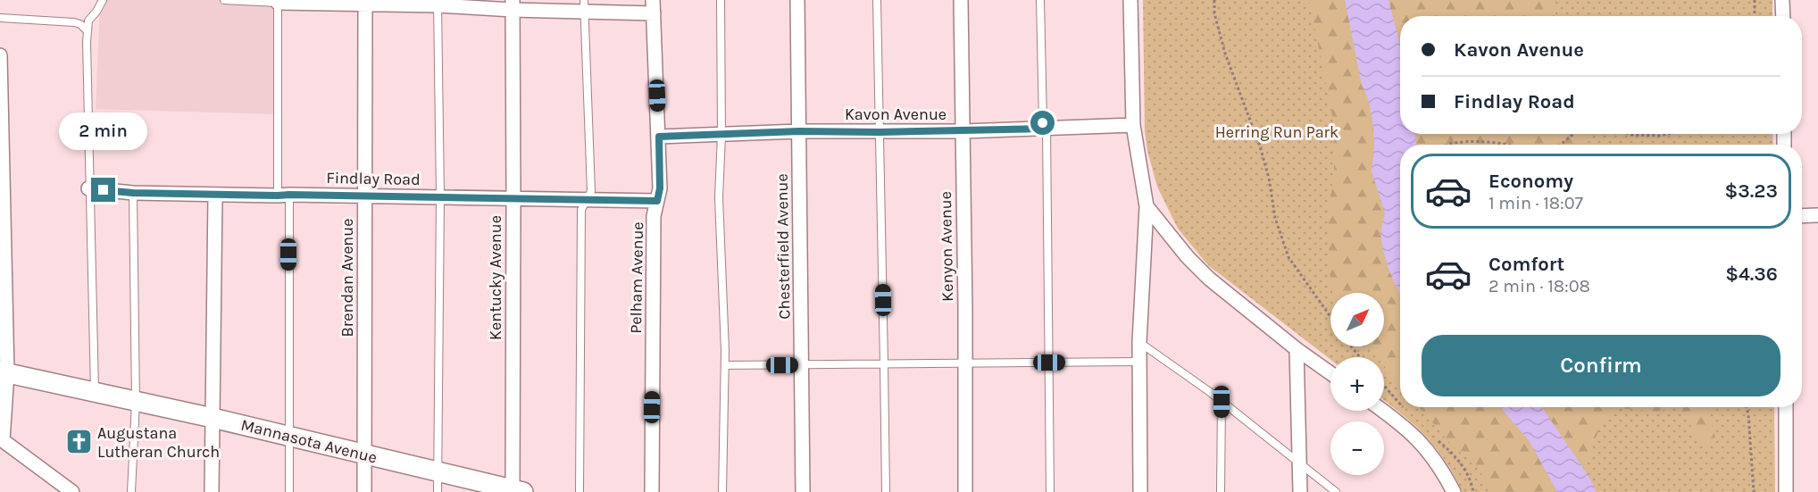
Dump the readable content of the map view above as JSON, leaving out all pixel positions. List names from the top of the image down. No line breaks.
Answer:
{"streets":{"street":["Kavon Avenue","Findlay Road","Chesterfield Avenue","Kenyon Avenue","Brendan Avenue","Kentucky Avenue","Pelham Avenue","Mannasota Avenue"]},"crossings":[["Kavon Avenue","Chesterfield Avenue"],["Kavon Avenue","Kenyon Avenue"],["Kavon Avenue","Pelham Avenue"],["Findlay Road","Brendan Avenue"],["Findlay Road","Kentucky Avenue"],["Findlay Road","Pelham Avenue"],["Brendan Avenue","Mannasota Avenue"],["Kentucky Avenue","Mannasota Avenue"]],"parks":["Herring Run Park"],"places":{"church":["Augustana Lutheran Church"]},"north":"top right","page":{"banner":["Kavon Avenue","Findlay Road"],"bubble":"2 min","list":[{"name":"Economy","note":"1 min · 18:07","value":"$3.23"},{"name":"Comfort","note":"2 min · 18:08","value":"$4.36"}],"map_buttons":["+","−"],"buttons":"Confirm"}}
